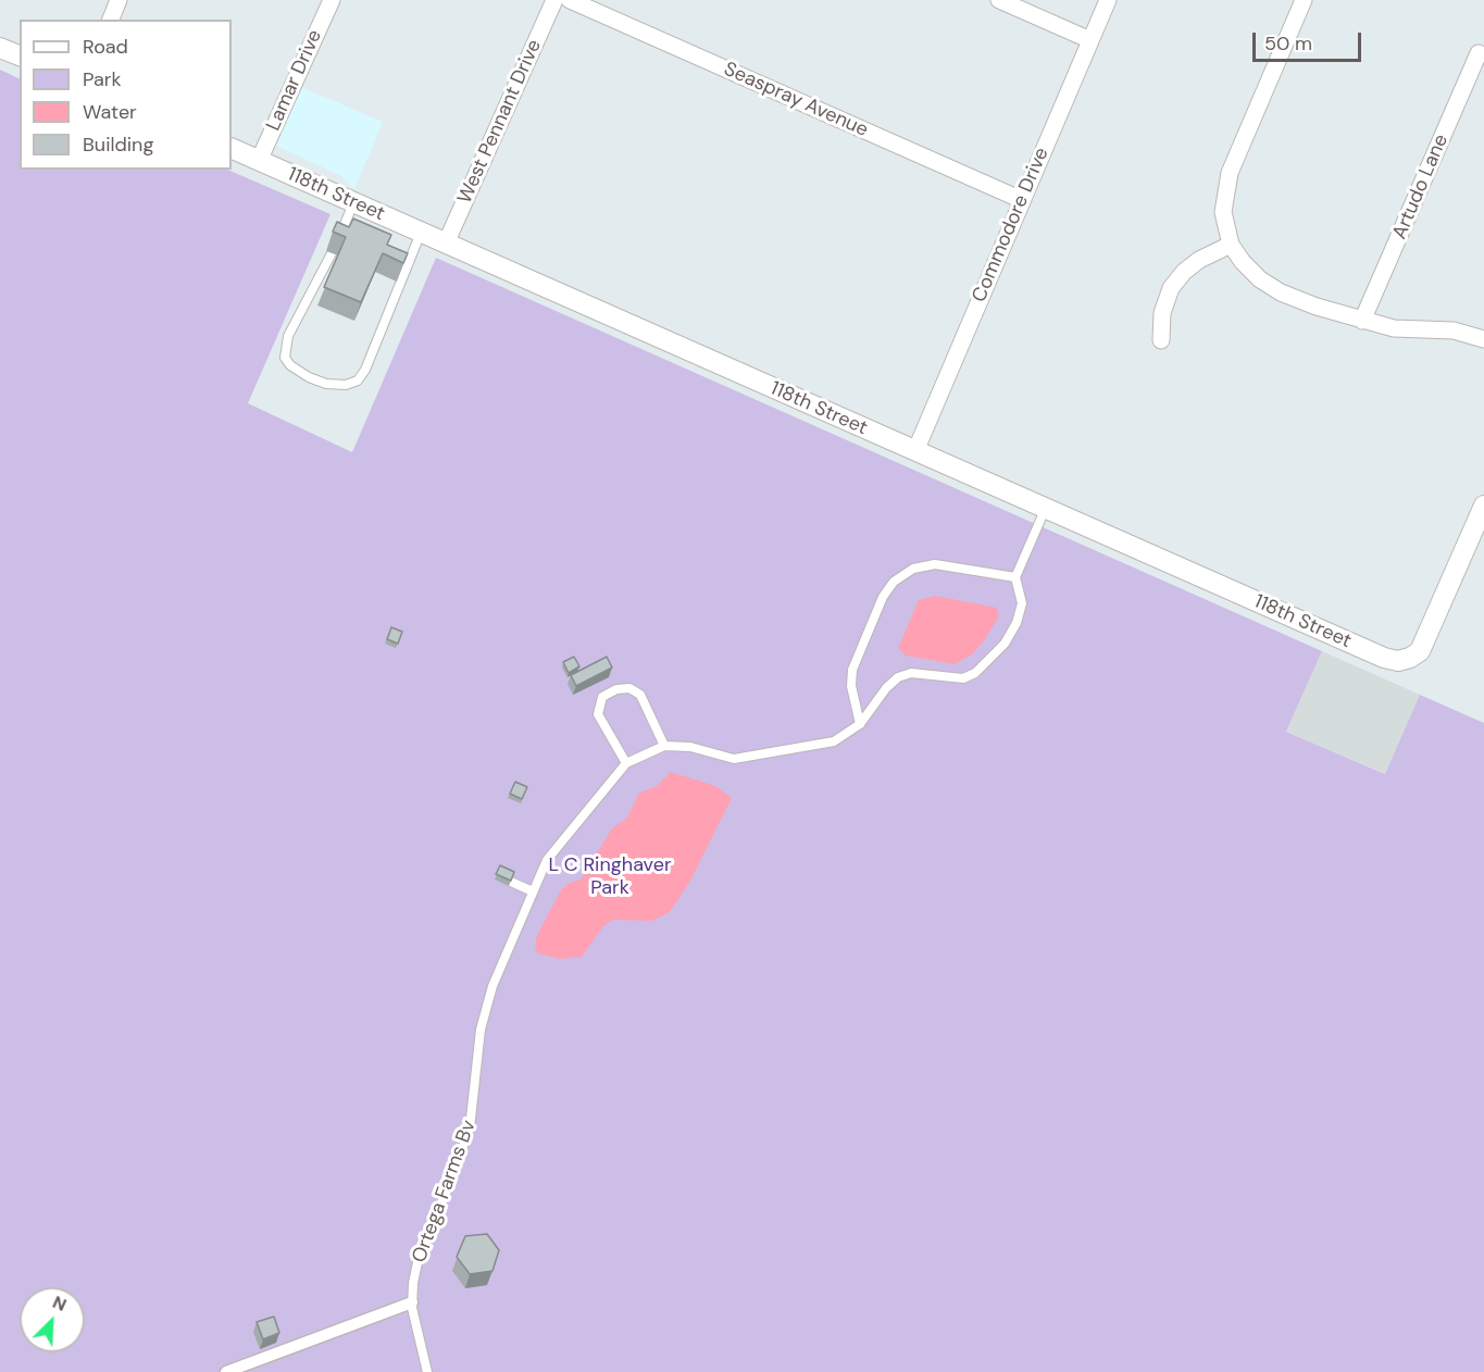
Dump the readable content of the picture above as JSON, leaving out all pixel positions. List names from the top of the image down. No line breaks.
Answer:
{"streets":{"street":["Lamar Drive","Seaspray Avenue","West Pennant Drive","Artudo Lane","118th Street","Commodore Drive"],"lane":["Ortega Farms Bv"]},"crossings":[["Lamar Drive","118th Street"],["Seaspray Avenue","Commodore Drive"],["West Pennant Drive","118th Street"],["118th Street","Commodore Drive"]],"parks":["L C Ringhaver Park"],"legend":["Road","Park","Water","Building"],"scale_bar":"50 m","north":"top right"}
